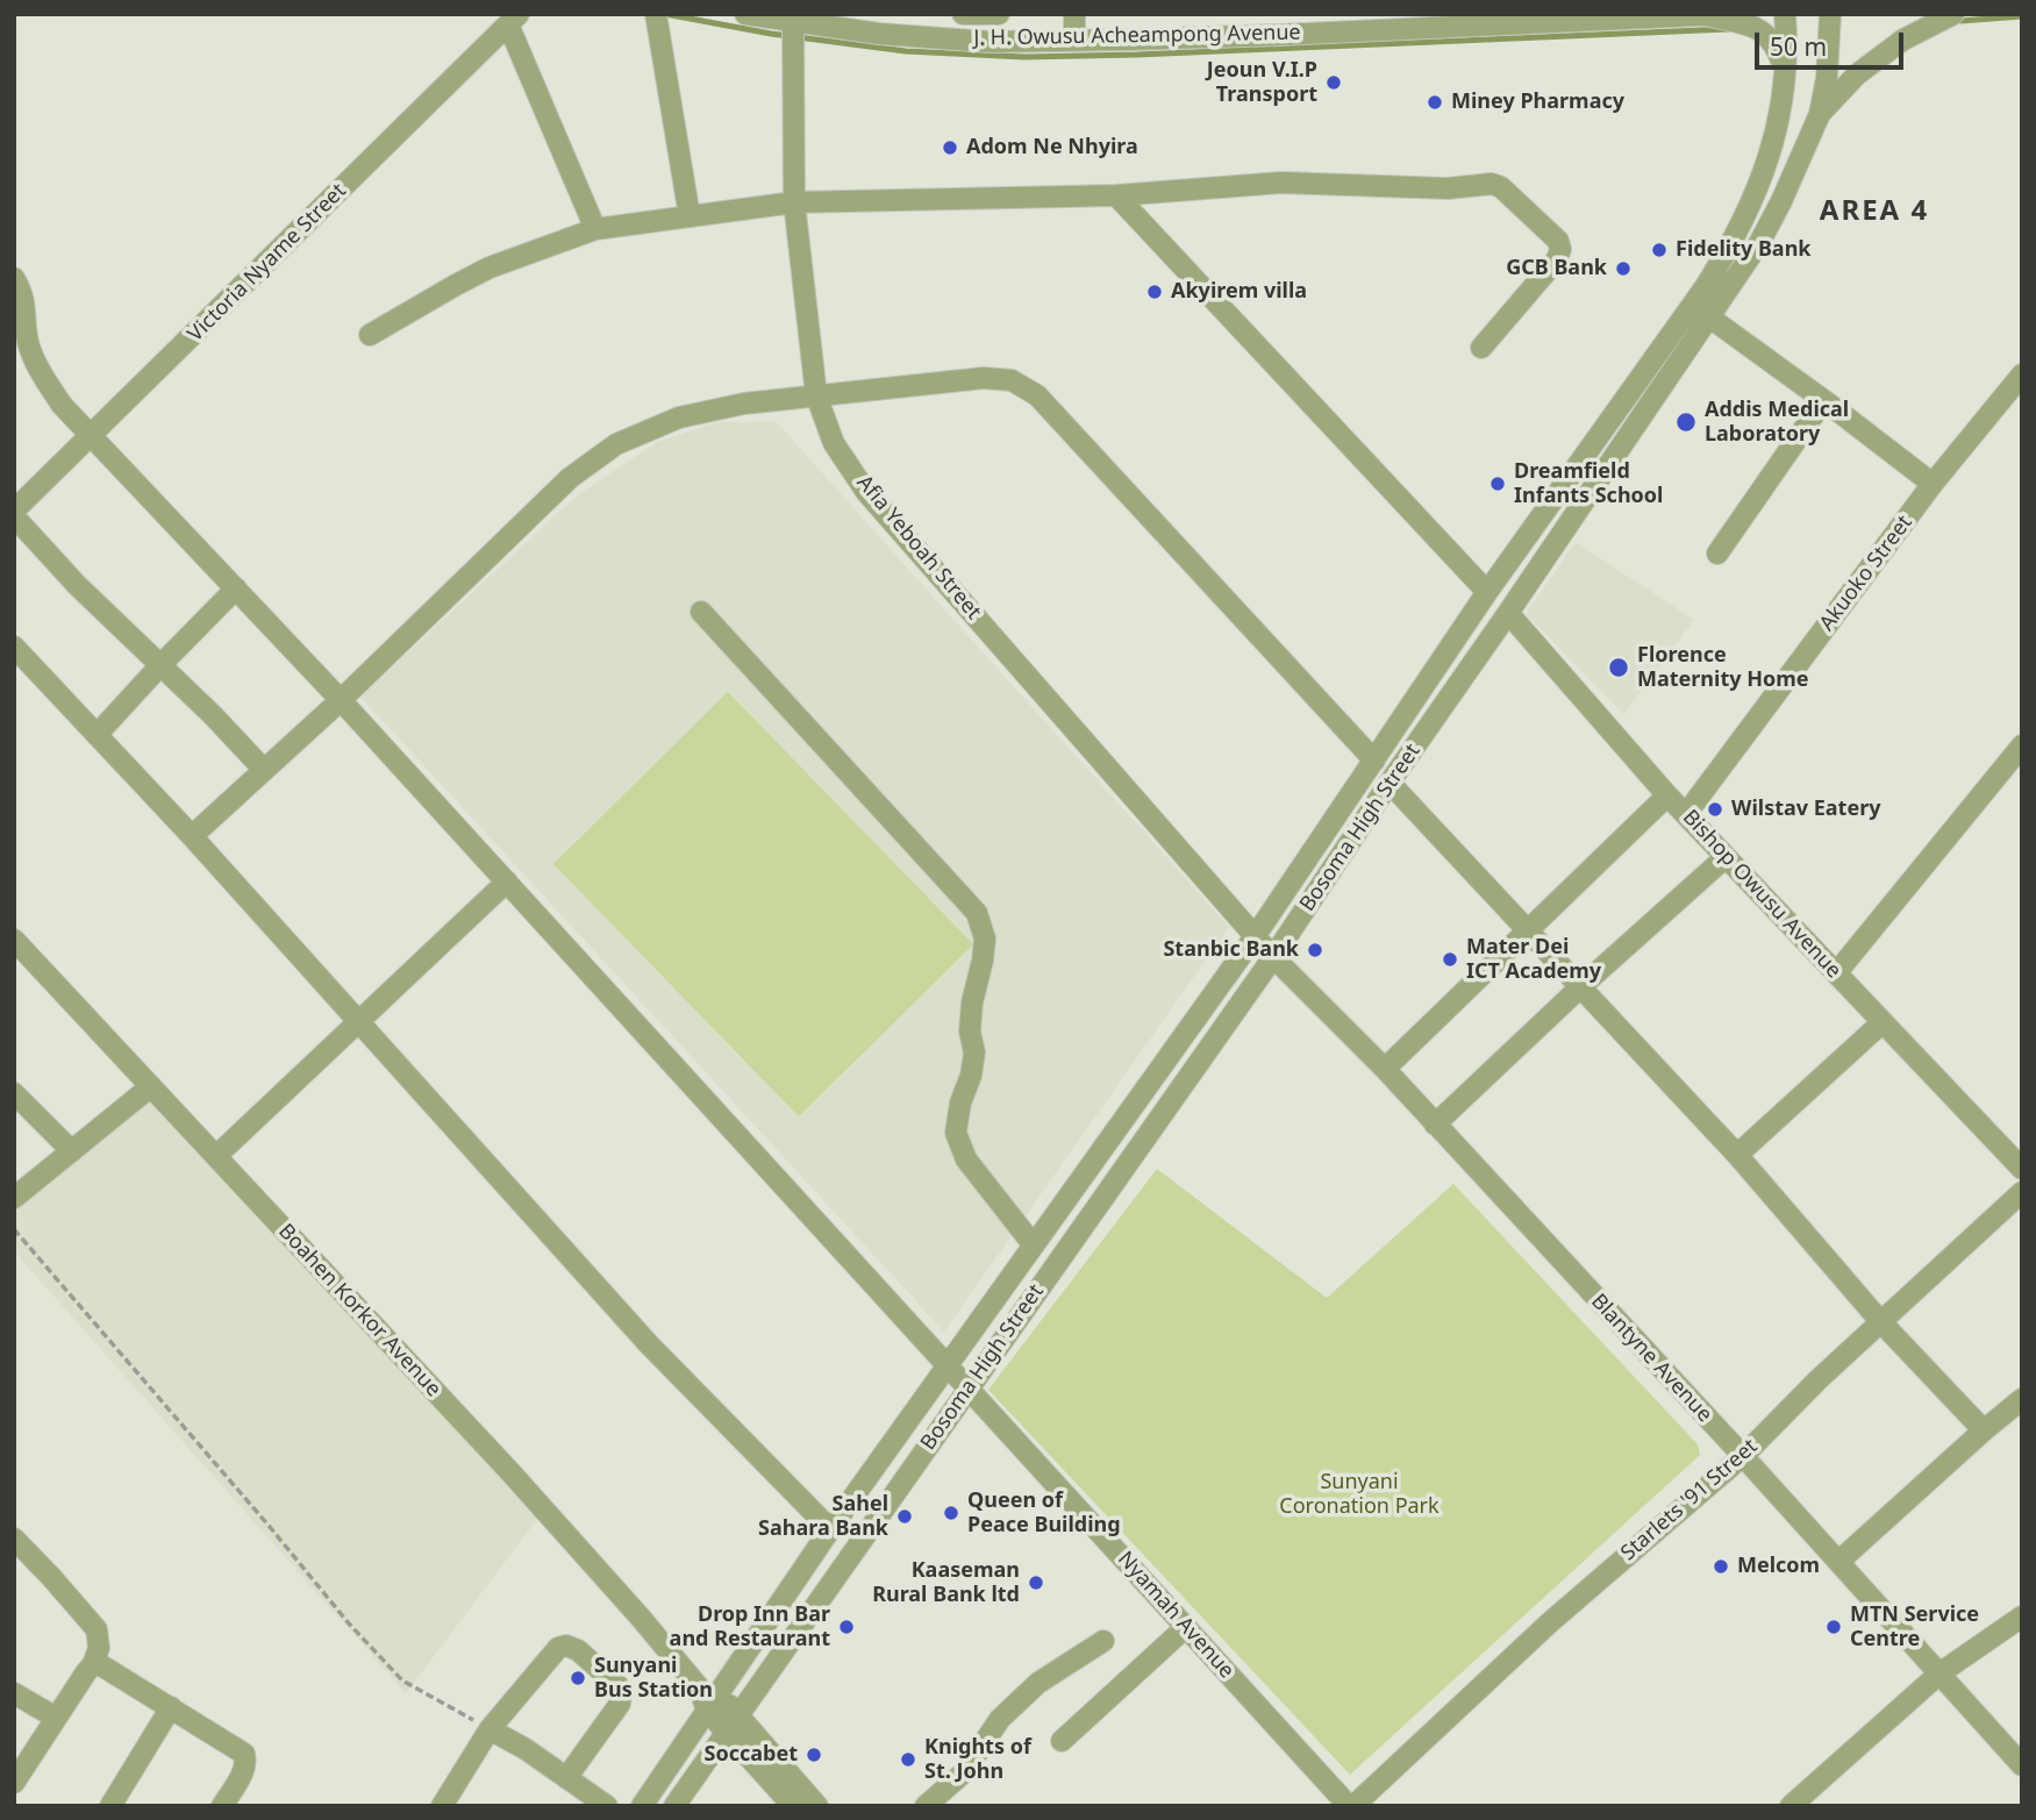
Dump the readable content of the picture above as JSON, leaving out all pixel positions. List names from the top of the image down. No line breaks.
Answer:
{"streets":{"street":["J. H. Owusu Acheampong Avenue","Victoria Nyame Street","Afia Yeboah Street","Akuoko Street","Bosoma High Street","Bishop Owusu Avenue","Boahen Korkor Avenue","Blantyne Avenue","Starlets '91 Street","Nyamah Avenue"]},"crossings":[["J. H. Owusu Acheampong Avenue","Afia Yeboah Street"],["J. H. Owusu Acheampong Avenue","Bosoma High Street"],["Victoria Nyame Street","Nyamah Avenue"],["Afia Yeboah Street","Bosoma High Street"],["Afia Yeboah Street","Blantyne Avenue"],["Akuoko Street","Bishop Owusu Avenue"],["Bosoma High Street","Bishop Owusu Avenue"],["Bosoma High Street","Boahen Korkor Avenue"],["Bosoma High Street","Blantyne Avenue"],["Bosoma High Street","Nyamah Avenue"],["Blantyne Avenue","Starlets '91 Street"],["Starlets '91 Street","Nyamah Avenue"]],"districts":["AREA 4"],"parks":["Sunyani Coronation Park"],"places":["Jeoun V.I.P Transport","Miney Pharmacy","Adom Ne Nhyira","Fidelity Bank","GCB Bank","Akyirem villa","Addis Medical Laboratory","Dreamfield Infants School","Florence Maternity Home","Wilstav Eatery","Stanbic Bank","Mater Dei ICT Academy","Queen of Peace Building","Sahel Sahara Bank","Melcom","Kaaseman Rural Bank ltd","Drop Inn Bar and Restaurant","MTN Service Centre","Sunyani Bus Station","Soccabet","Knights of St. John"],"scale_bar":"50 m"}
